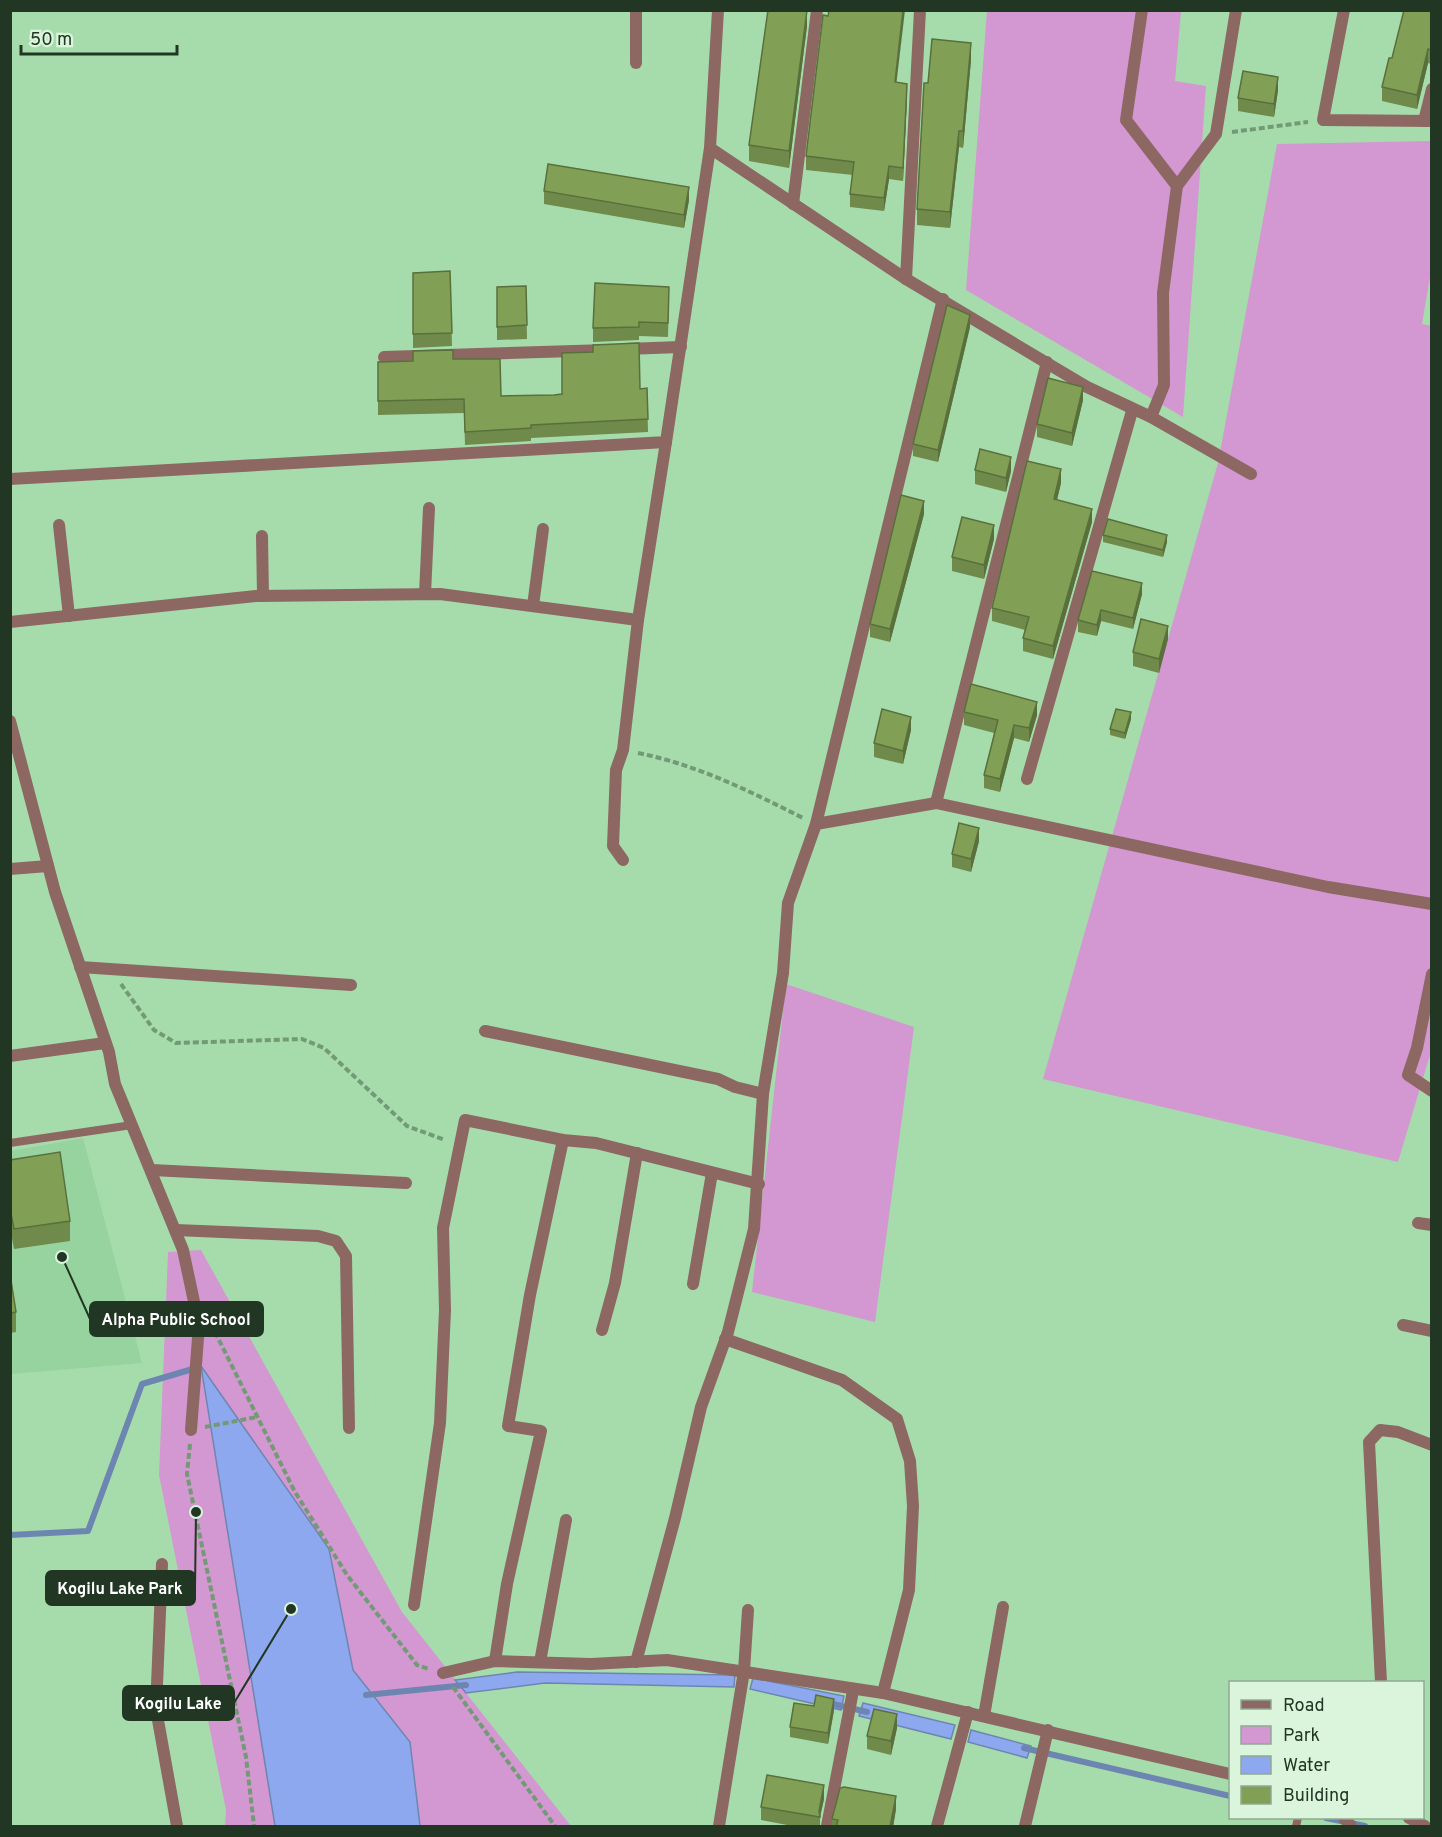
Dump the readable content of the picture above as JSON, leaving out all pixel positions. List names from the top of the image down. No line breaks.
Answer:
{"places":["Alpha Public School","Kogilu Lake Park","Kogilu Lake"],"legend":["Road","Park","Water","Building"],"scale_bar":"50 m"}
